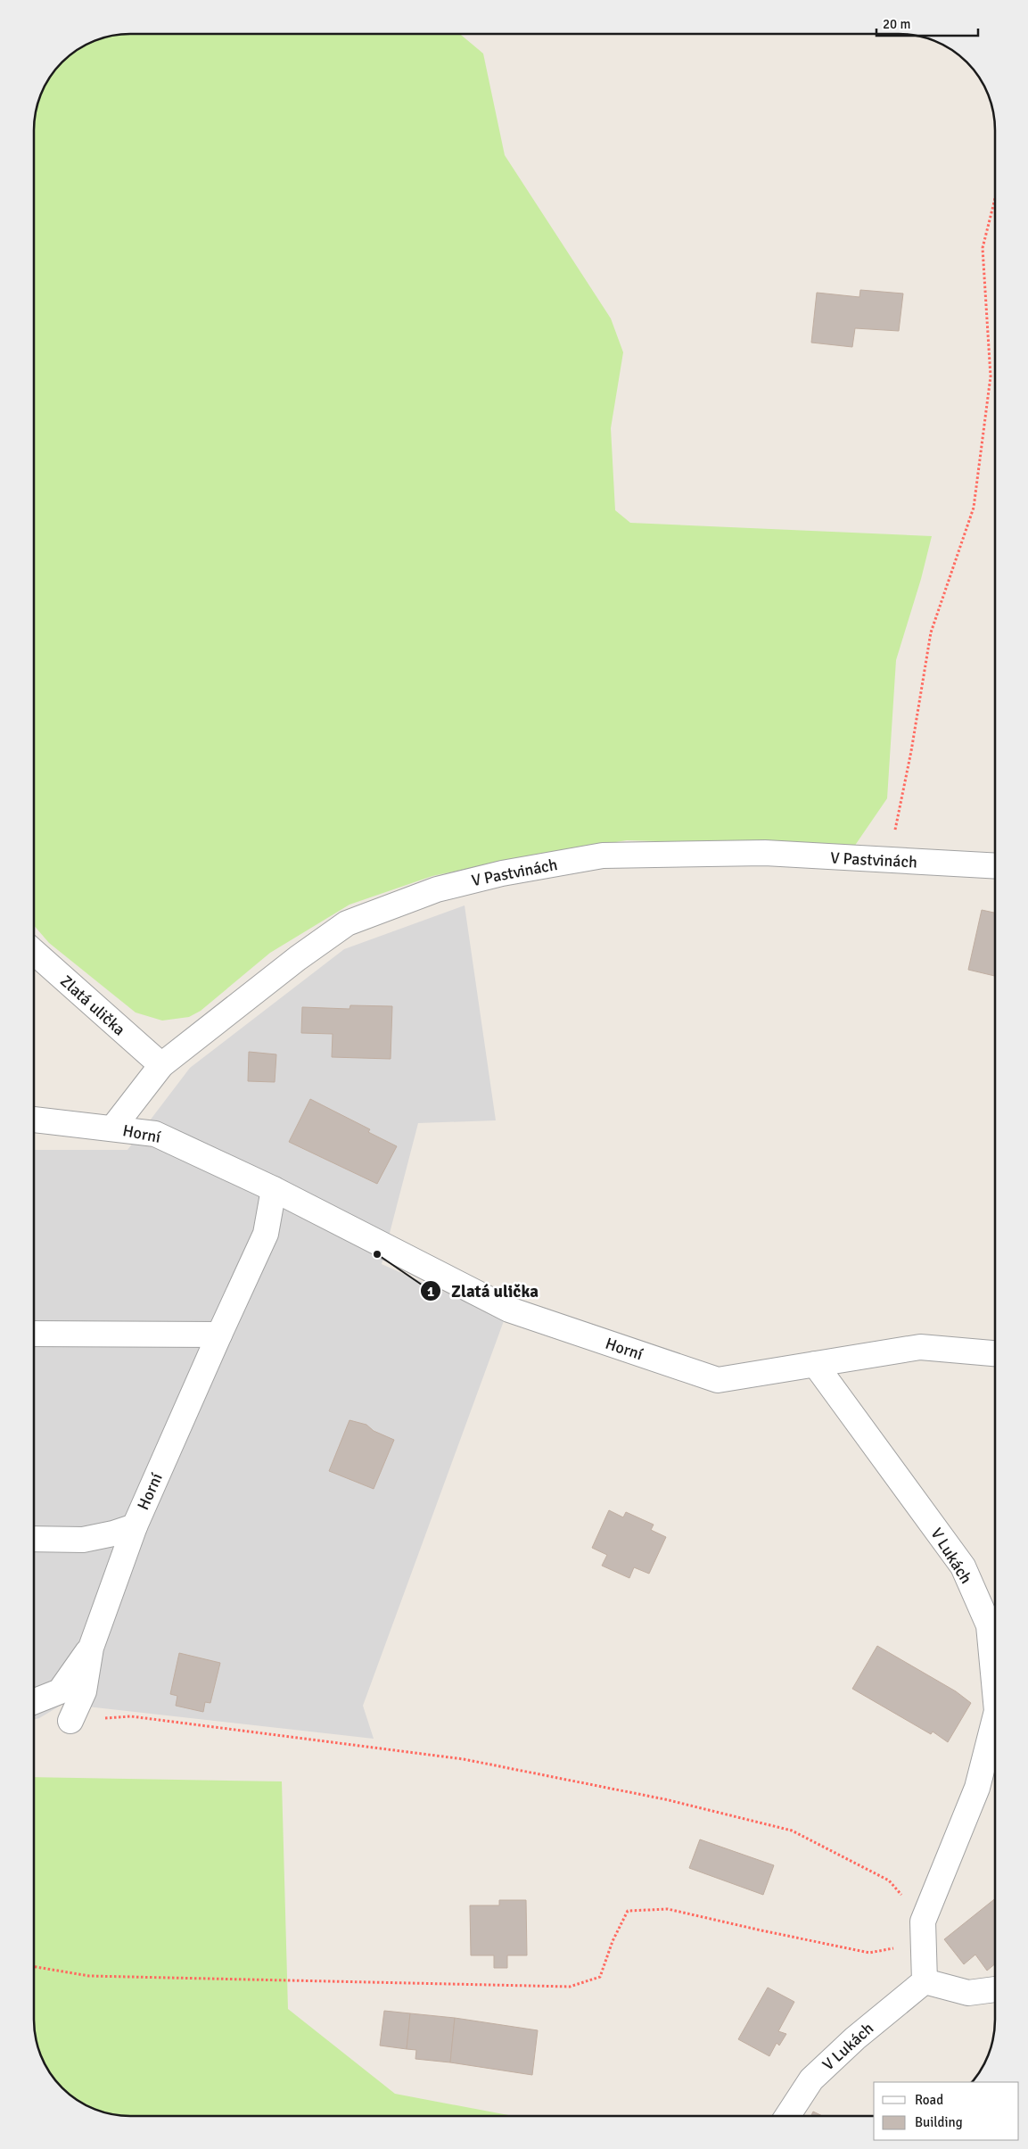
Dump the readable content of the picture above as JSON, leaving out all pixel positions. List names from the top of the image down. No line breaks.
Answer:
{"streets":{"street":["V Pastvinách","Zlatá ulička","Horní","V Lukách"]},"crossings":[["V Pastvinách","Zlatá ulička"],["V Pastvinách","Horní"],["Horní","V Lukách"]],"places":["Zlatá ulička"],"legend":["Road","Building"],"scale_bar":"20 m"}
